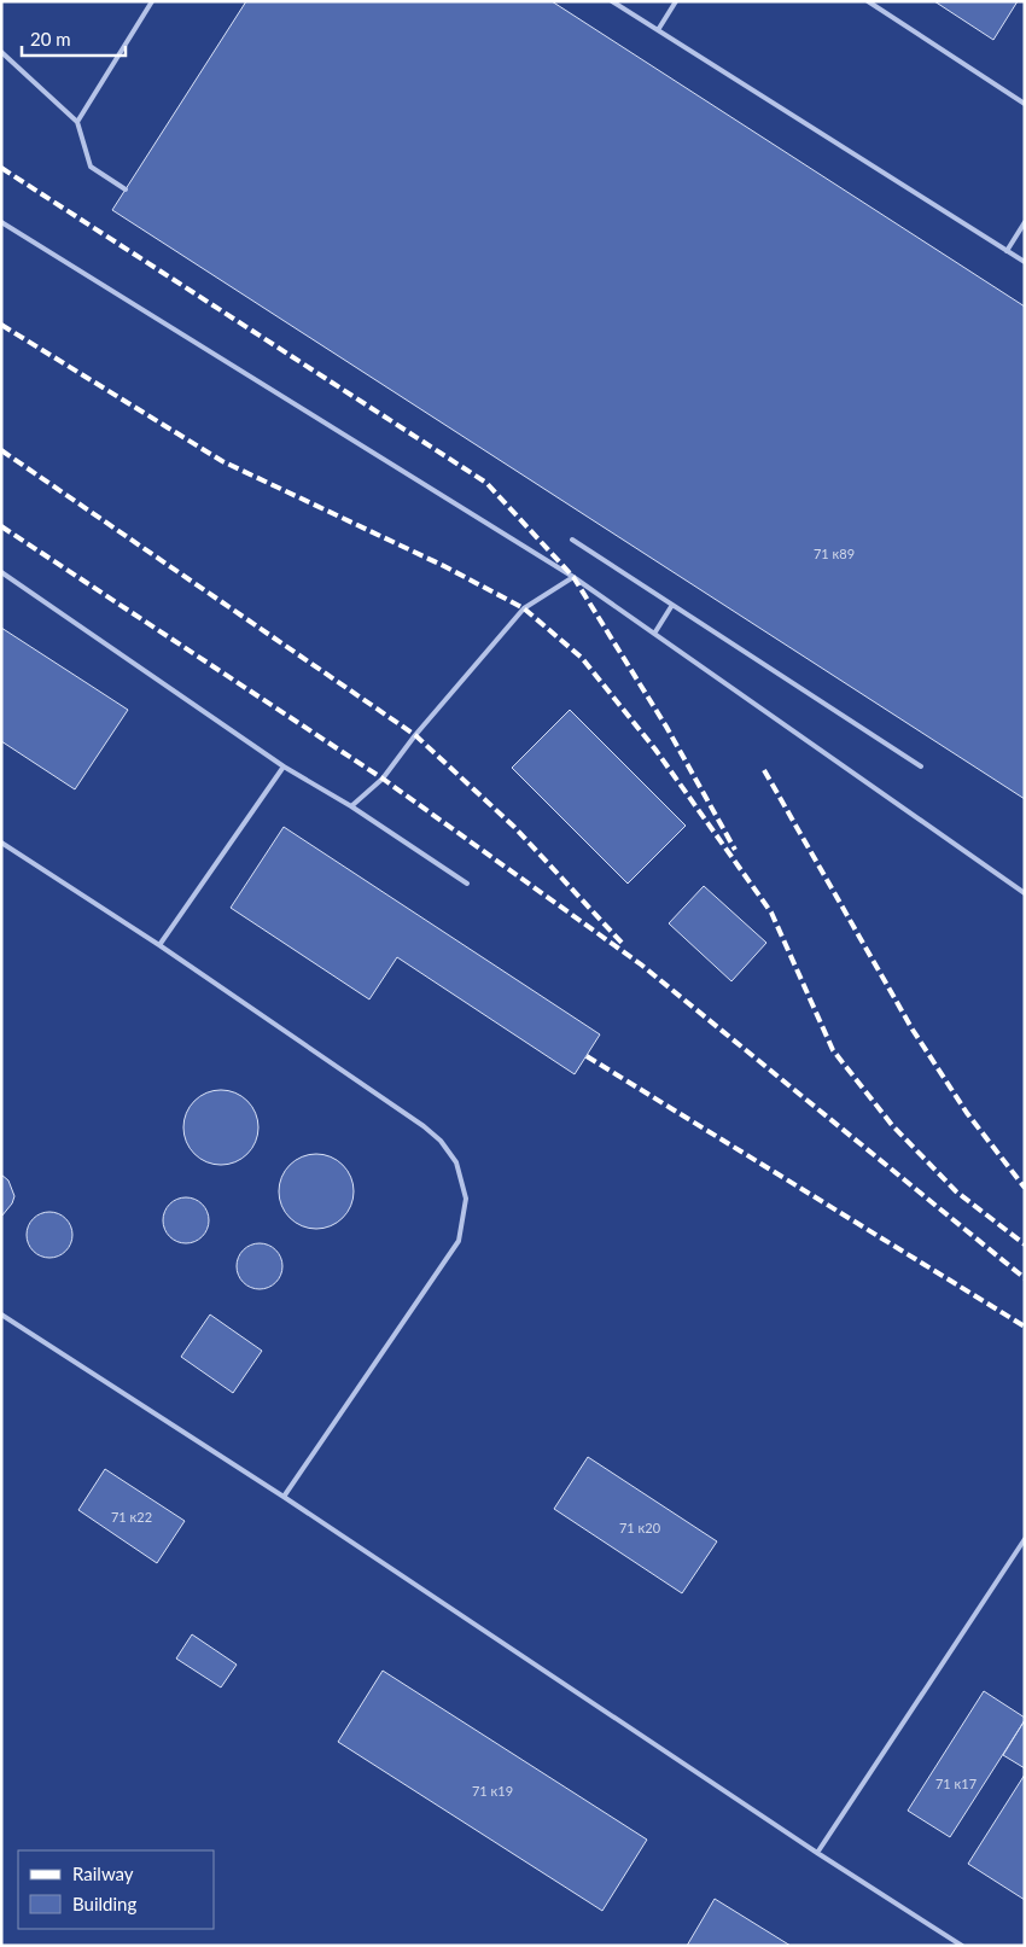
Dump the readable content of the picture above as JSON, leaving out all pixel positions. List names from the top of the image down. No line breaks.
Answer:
{"house_numbers":["71 к89","71 к22","71 к20","71 к17","71 к19"],"legend":["Railway","Building"],"scale_bar":"20 m"}
